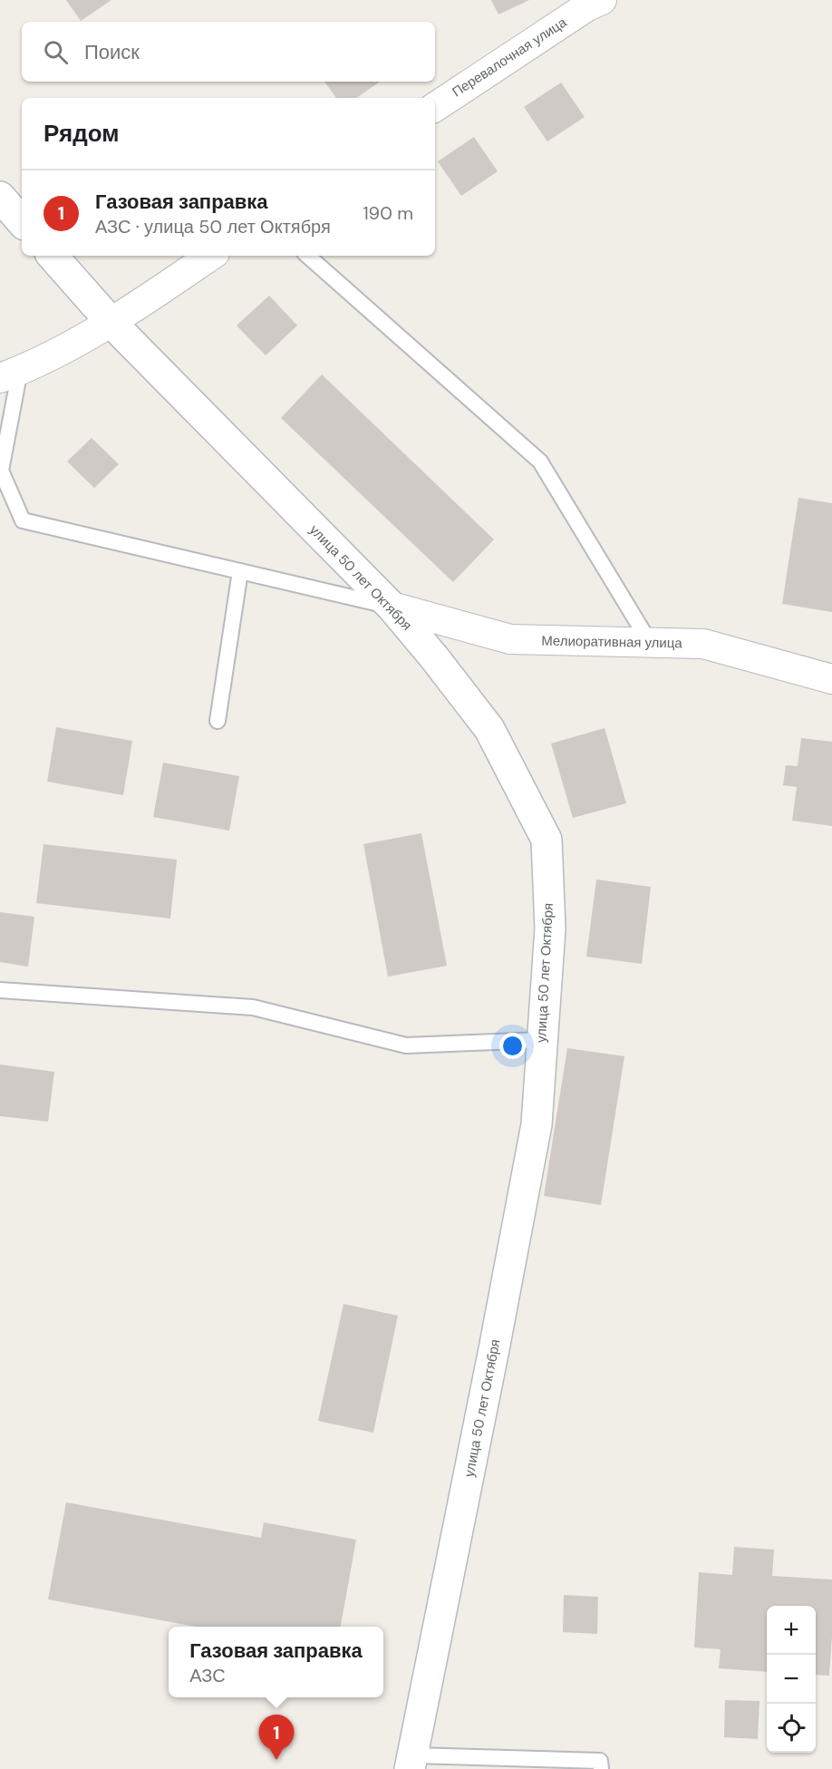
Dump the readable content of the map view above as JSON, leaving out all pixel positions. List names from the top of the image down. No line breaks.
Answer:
{"streets":{"main road":["улица 50 лет Октября"],"street":["Перевалочная улица","Мелиоративная улица"]},"crossings":[["улица 50 лет Октября","Мелиоративная улица"]],"page":{"search":"Поиск","heading":"Рядом","list":[{"mark":"1","name":"Газовая заправка","note":"АЗС · улица 50 лет Октября","value":"190 m"}],"map_buttons":["+","−"],"popup":["Газовая заправка","АЗС"],"pins":"1"}}
